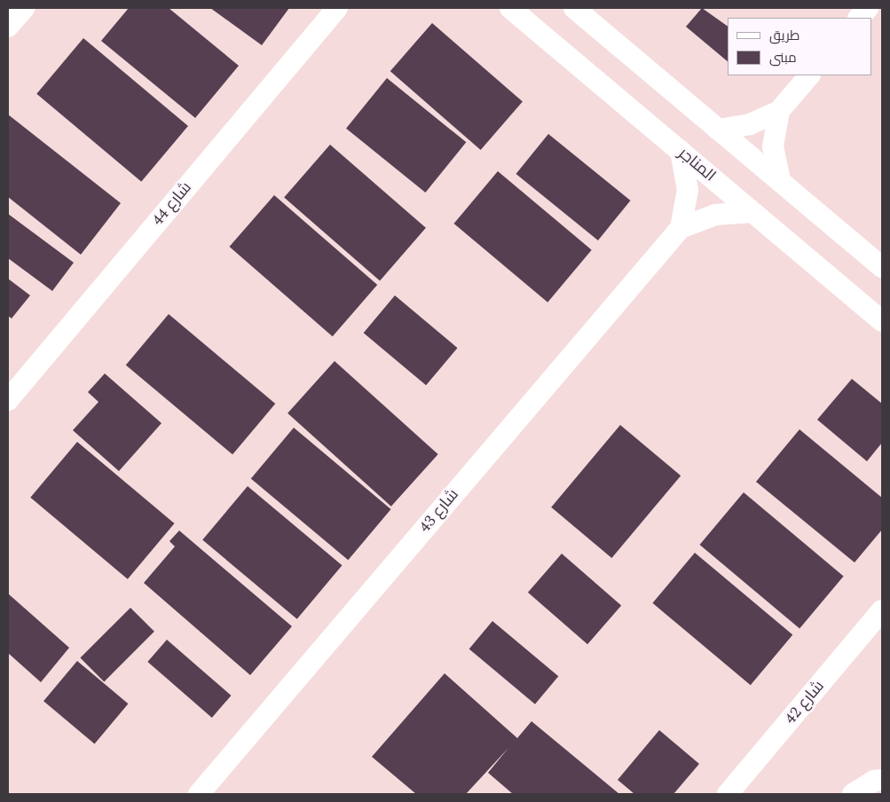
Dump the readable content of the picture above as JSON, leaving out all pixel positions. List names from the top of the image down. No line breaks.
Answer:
{"streets":{"street":["المناجر","شارع 44","شارع 43","شارع 42"]},"crossings":[["المناجر","شارع 43"]],"legend":["طريق","مبنى"]}
